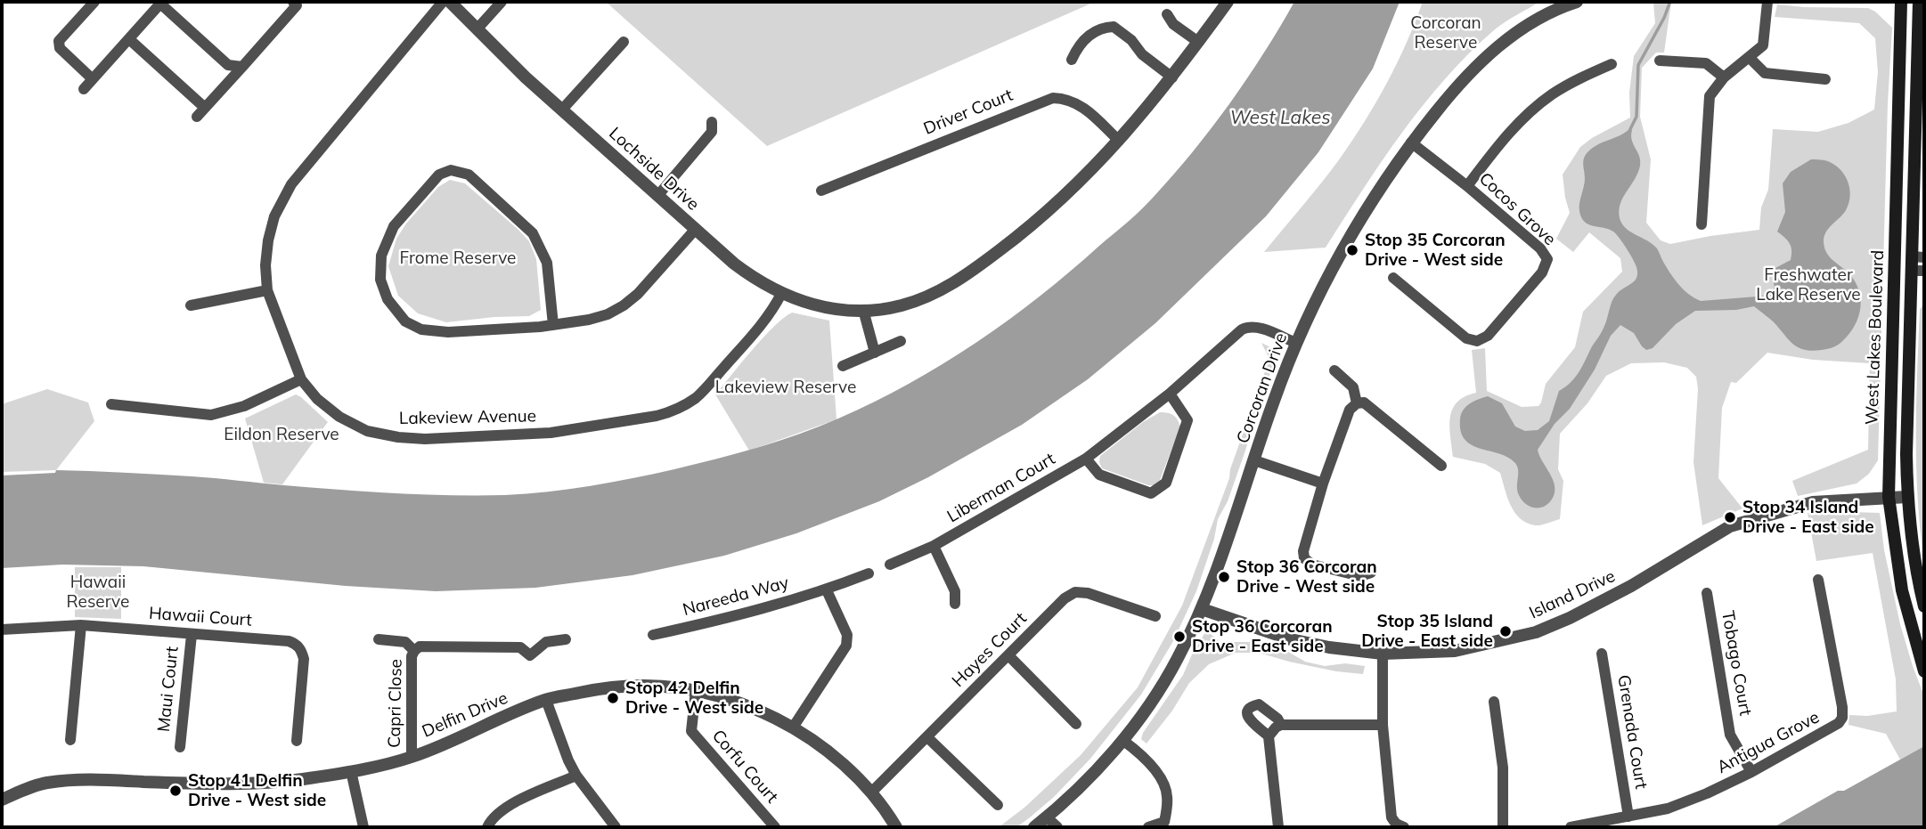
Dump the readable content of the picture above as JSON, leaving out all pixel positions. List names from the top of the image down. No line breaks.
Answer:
{"streets":{"main road":["West Lakes Boulevard"],"street":["Driver Court","Lochside Drive","Cocos Grove","Corcoran Drive","Lakeview Avenue","Liberman Court","Island Drive","Nareeda Way","Hawaii Court","Hayes Court","Tobago Court","Maui Court","Capri Close","Delfin Drive","Grenada Court","Antigua Grove","Corfu Court"]},"crossings":[["Driver Court","Lochside Drive"],["Lochside Drive","Lakeview Avenue"],["Cocos Grove","Corcoran Drive"],["West Lakes Boulevard","Island Drive"],["Corcoran Drive","Liberman Court"],["Corcoran Drive","Island Drive"],["Hawaii Court","Maui Court"],["Hayes Court","Delfin Drive"],["Tobago Court","Antigua Grove"],["Capri Close","Delfin Drive"],["Delfin Drive","Corfu Court"],["Grenada Court","Antigua Grove"]],"water":["West Lakes"],"parks":["Corcoran Reserve","Frome Reserve","Freshwater Lake Reserve","Lakeview Reserve","Eildon Reserve","Hawaii Reserve"],"places":["Stop 35 Corcoran Drive - West side","Stop 34 Island Drive - East side","Stop 36 Corcoran Drive - West side","Stop 35 Island Drive - East side","Stop 36 Corcoran Drive - East side","Stop 42 Delfin Drive - West side","Stop 41 Delfin Drive - West side"]}
